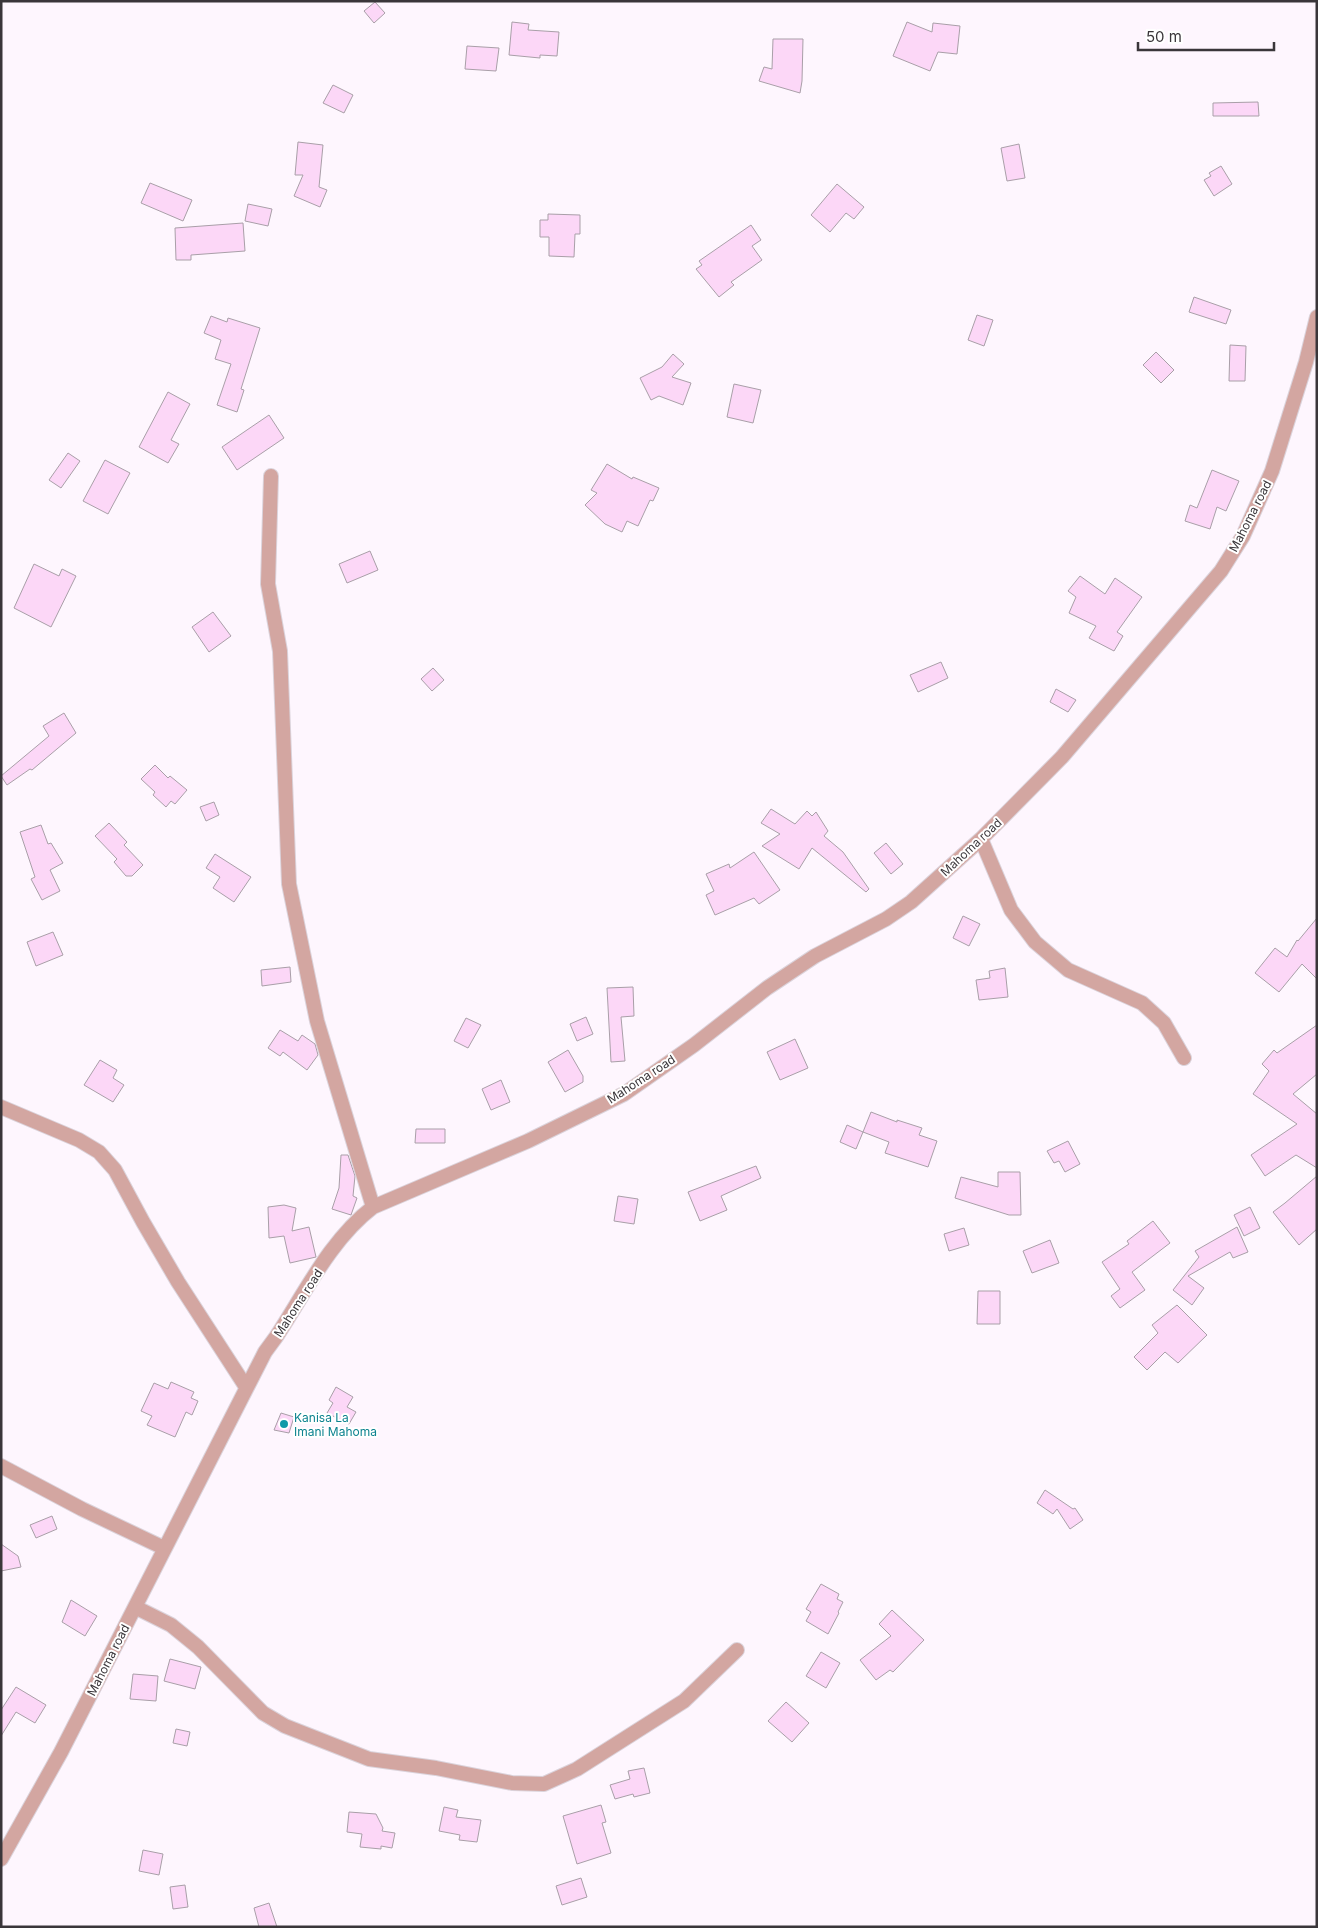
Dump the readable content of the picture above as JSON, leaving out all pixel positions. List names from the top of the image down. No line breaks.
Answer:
{"streets":{"street":["Mahoma road"]},"places":["Kanisa La Imani Mahoma"],"scale_bar":"50 m"}
